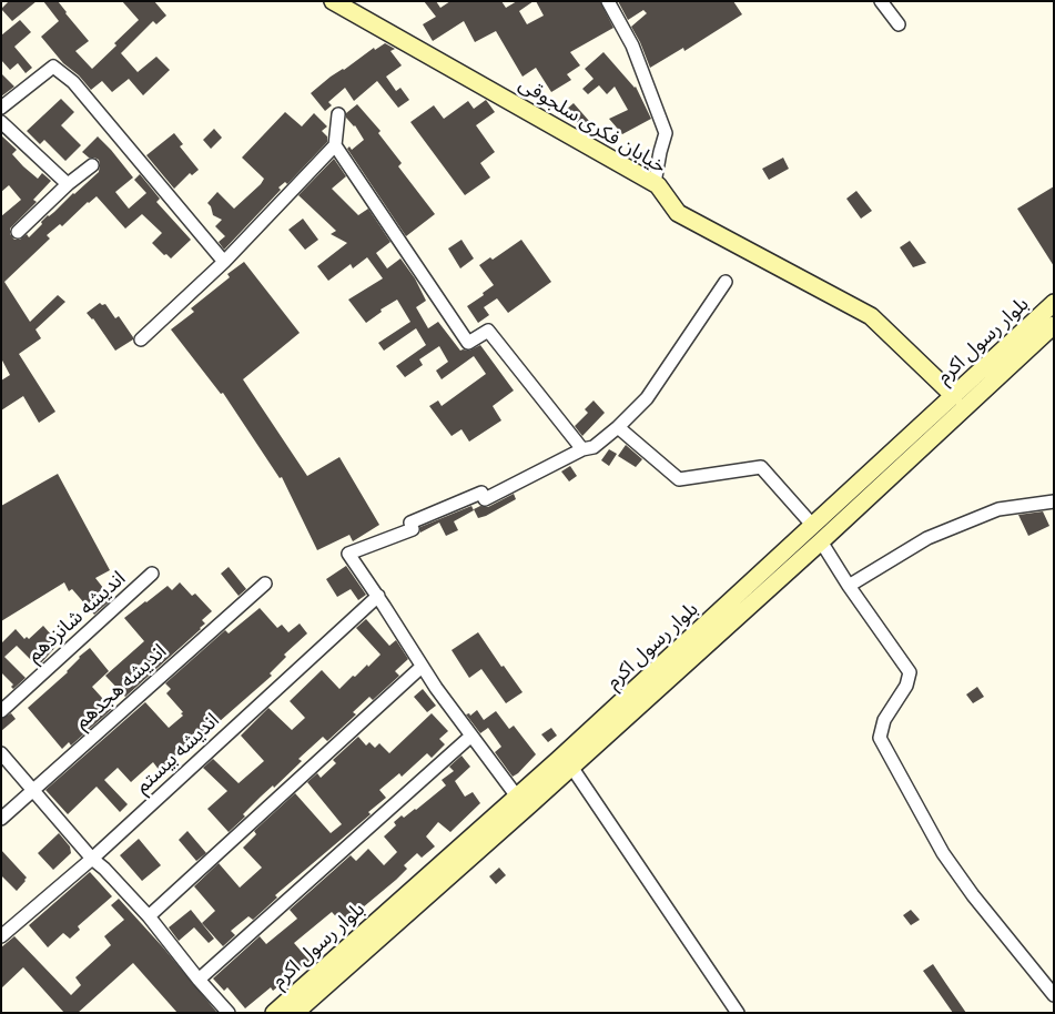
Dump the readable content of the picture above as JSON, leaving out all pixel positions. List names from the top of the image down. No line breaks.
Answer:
{"streets":{"main road":["خیابان فکری سلجوقی","بلوار رسول اکرم"],"street":["اندیشه شانزدهم","اندیشه هجدهم","اندیشه بیستم"]},"crossings":[["خیابان فکری سلجوقی","بلوار رسول اکرم"]]}
